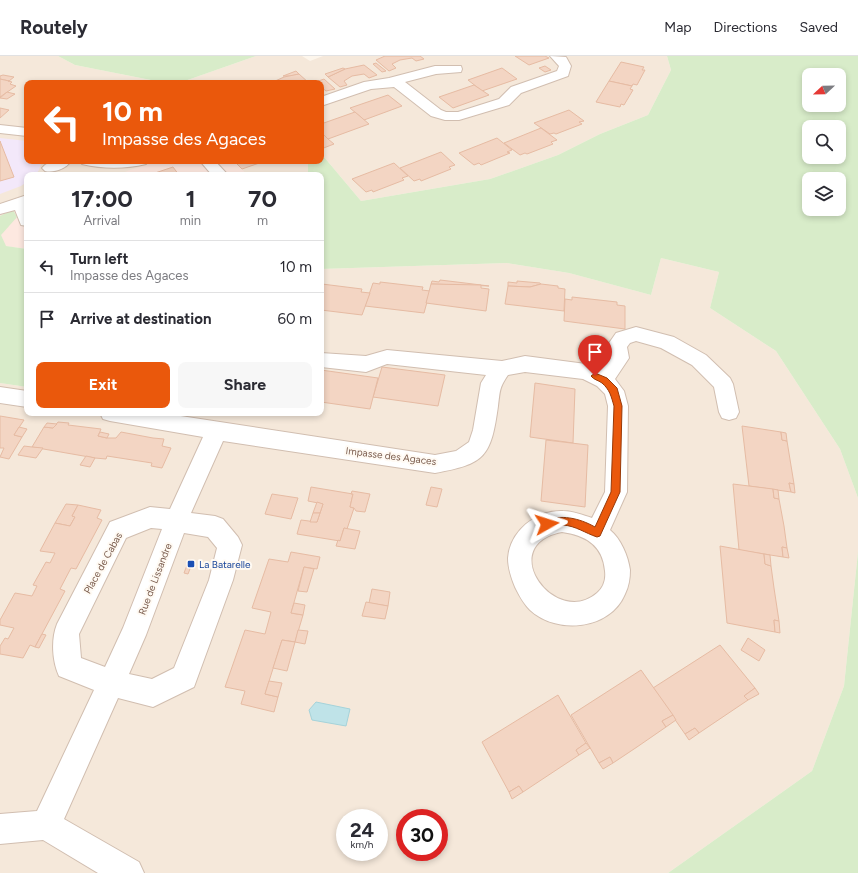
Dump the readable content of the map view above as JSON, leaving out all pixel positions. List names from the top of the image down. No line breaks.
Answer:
{"streets":{"street":["Impasse des Agaces","Place de Cabas","Rue de Lissandre"]},"crossings":[["Impasse des Agaces","Rue de Lissandre"],["Place de Cabas","Rue de Lissandre"]],"places":{"transit":["La Batarelle"]},"north":"left","page":{"header":"Routely","nav":["Map","Directions","Saved"],"turn":["10 m","Impasse des Agaces"],"eta":["17:00","Arrival","1","min","70","m"],"list":[{"name":"Turn left","note":"Impasse des Agaces","value":"10 m"},{"name":"Arrive at destination","value":"60 m"}],"buttons":["Exit","Share"],"speed":"24 km/h","limit":"30"}}
